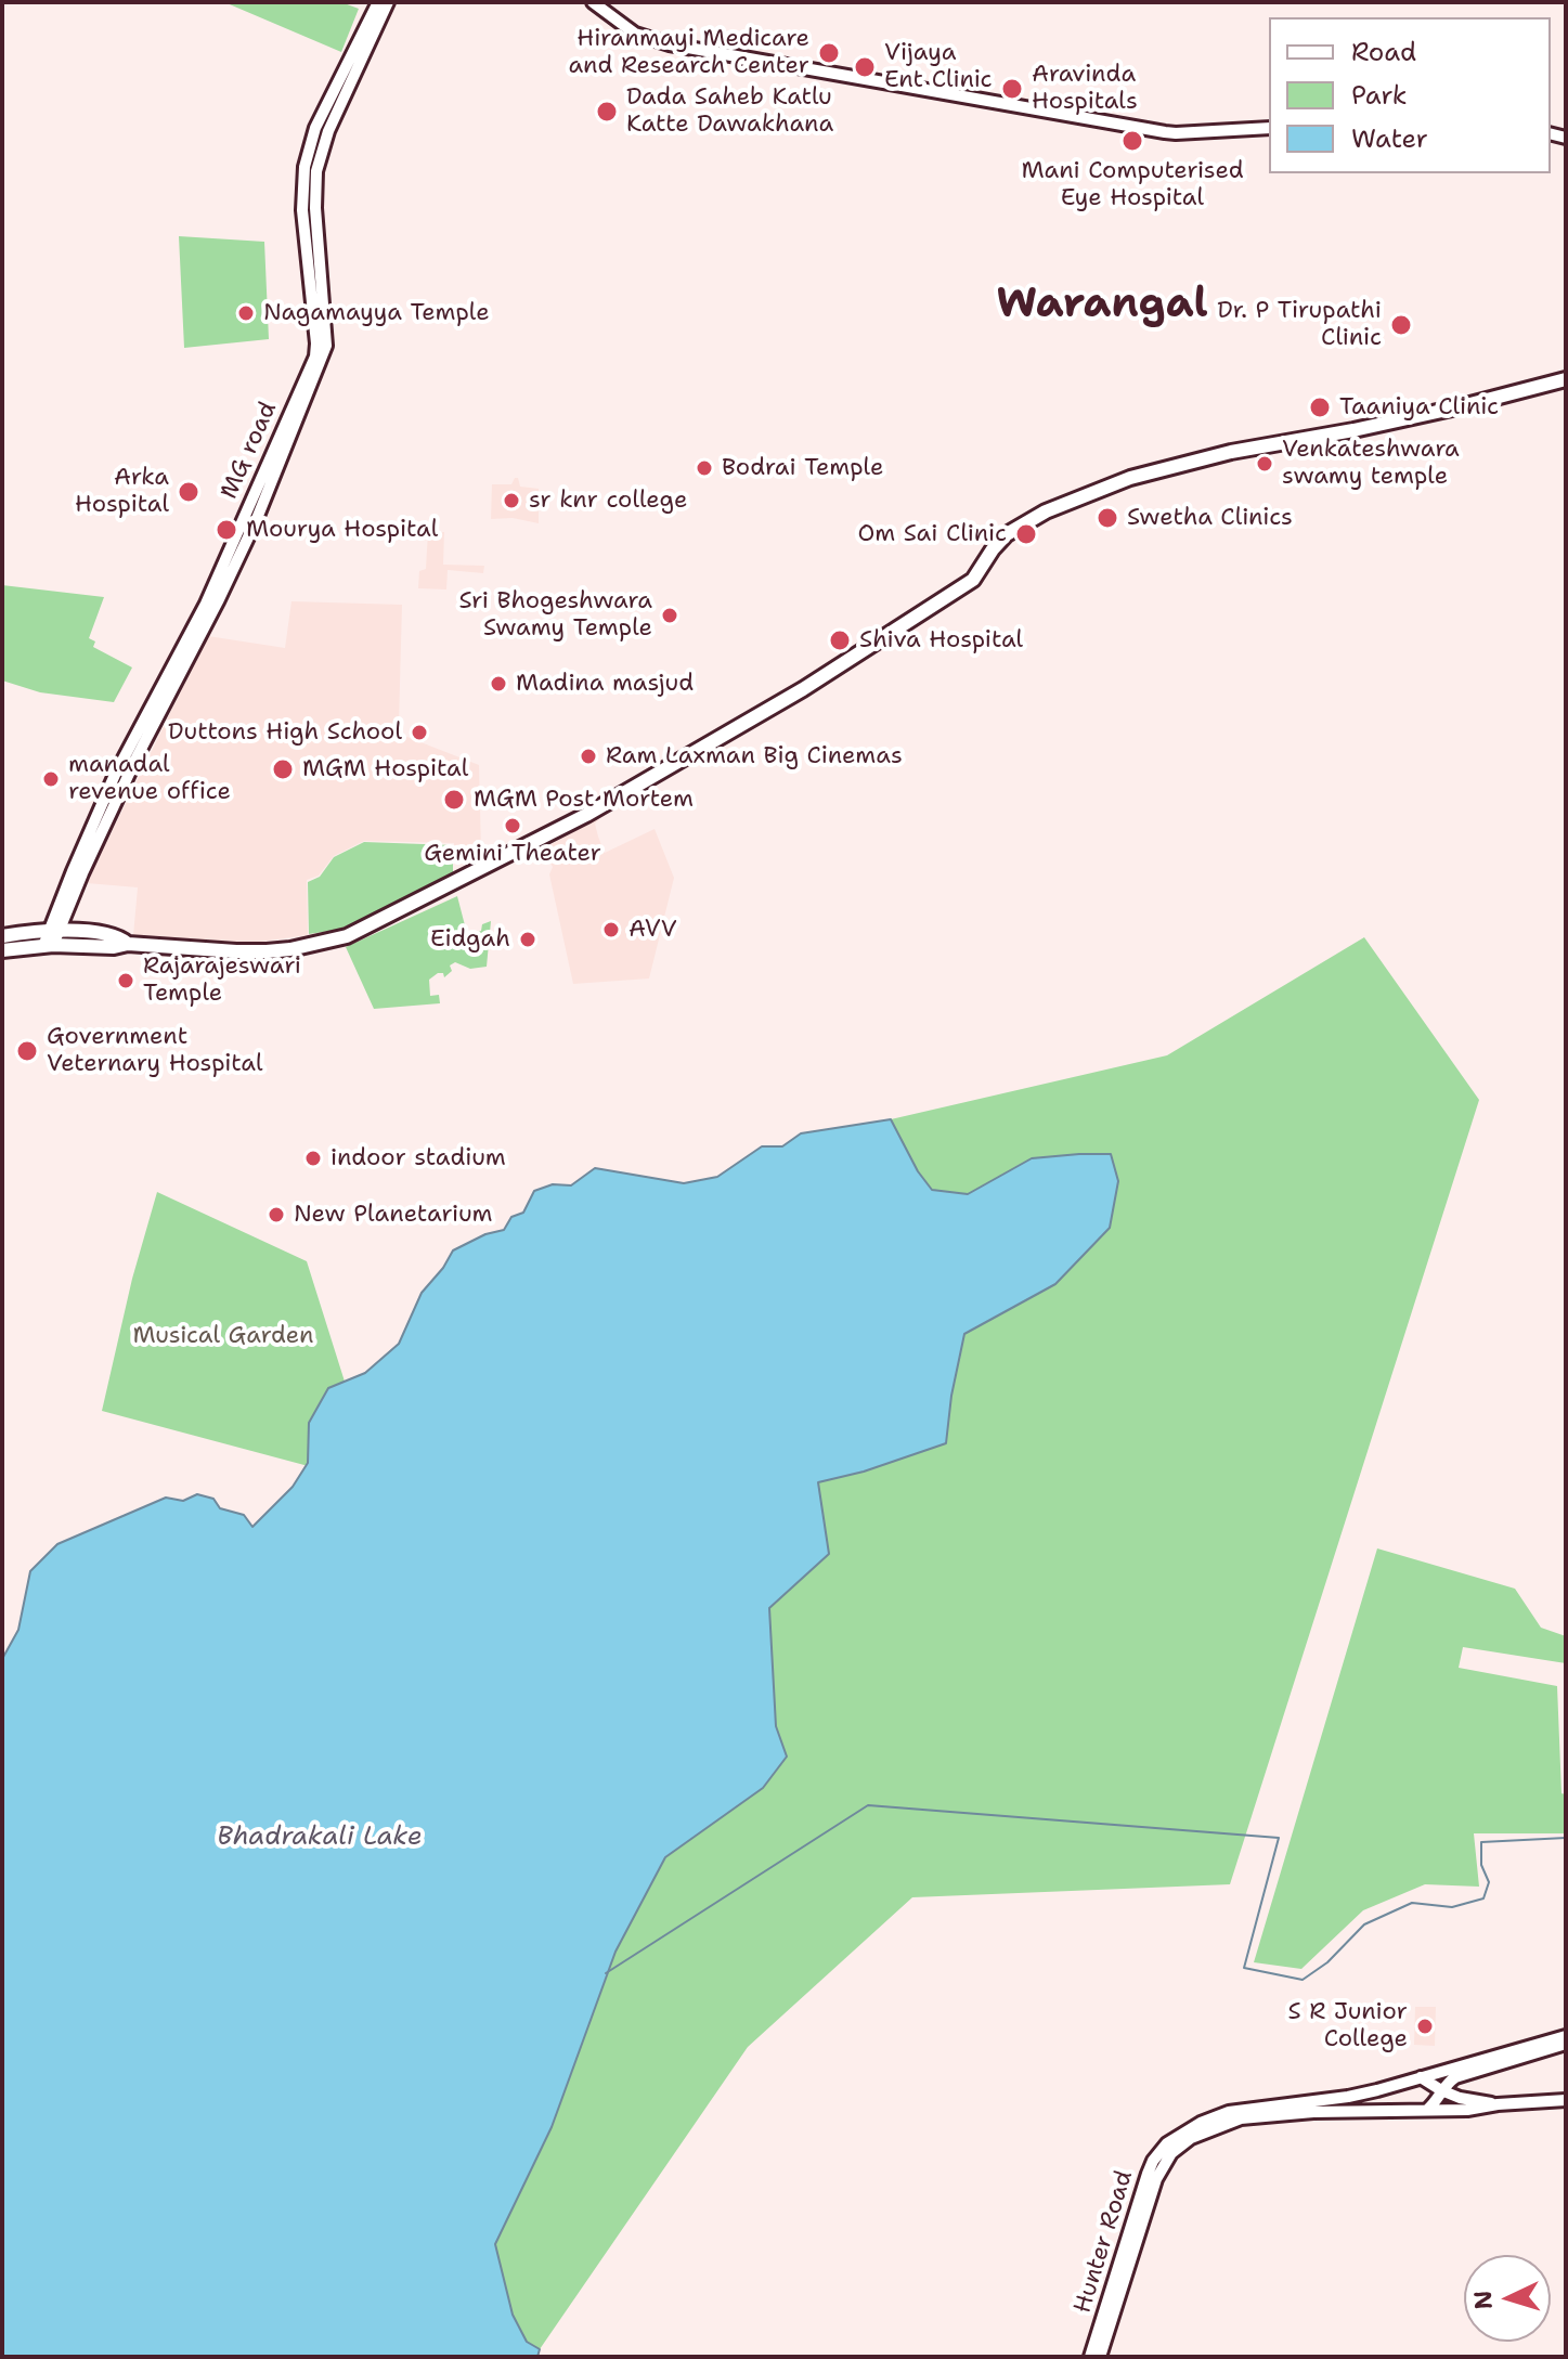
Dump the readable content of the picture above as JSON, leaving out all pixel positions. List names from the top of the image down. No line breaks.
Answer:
{"streets":{"main road":["MG road","Hunter Road"]},"districts":["Warangal"],"water":["Bhadrakali Lake"],"parks":["Musical Garden"],"places":["Hiranmayi Medicare and Research Center","Vijaya Ent Clinic","Aravinda Hospitals","Dada Saheb Katlu Katte Dawakhana","Mani Computerised Eye Hospital","Nagamayya Temple","Dr. P Tirupathi Clinic","Taaniya Clinic","Venkateshwara swamy temple","Bodrai Temple","Arka Hospital","sr knr college","Swetha Clinics","Mourya Hospital","Om Sai Clinic","Sri Bhogeshwara Swamy Temple","Shiva Hospital","Madina masjud","Duttons High School","Ram Laxman Big Cinemas","MGM Hospital","manadal revenue office","MGM Post Mortem","Gemini Theater","AVV","Eidgah","Rajarajeswari Temple","Government Veternary Hospital","indoor stadium","New Planetarium","S R Junior College"],"legend":["Road","Park","Water"],"north":"left"}
